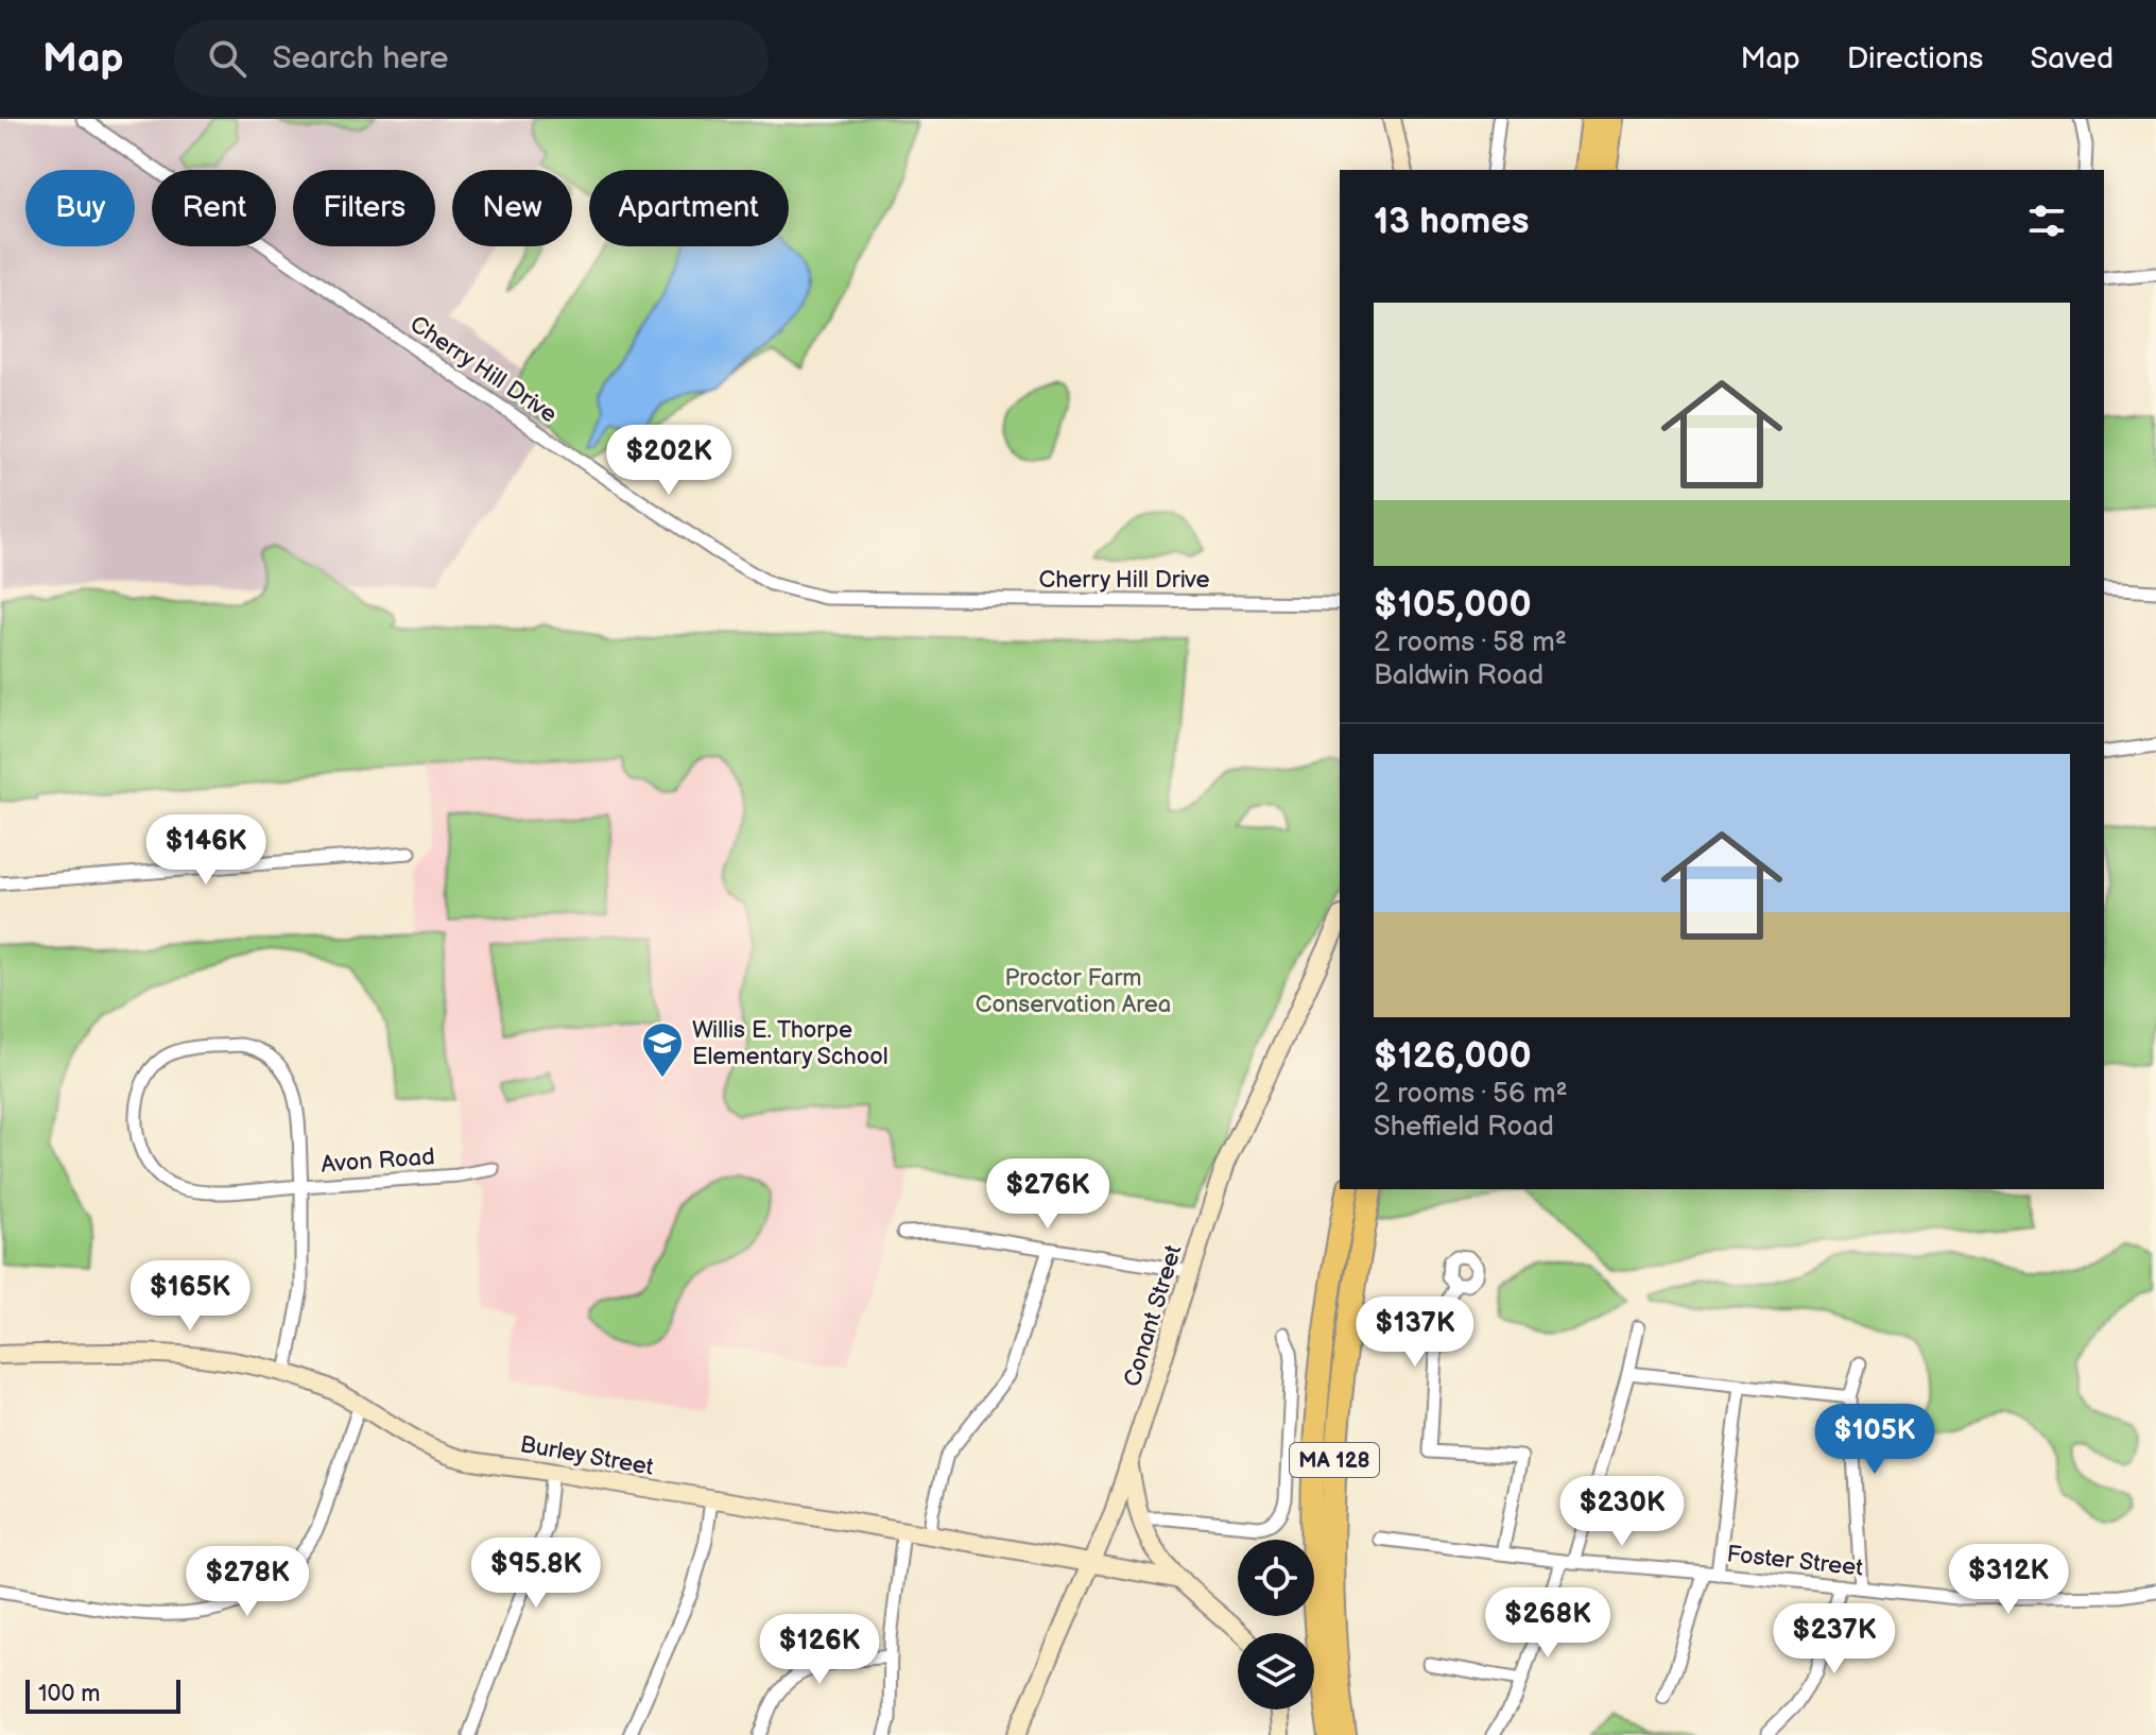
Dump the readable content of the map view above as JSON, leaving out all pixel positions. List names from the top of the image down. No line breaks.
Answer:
{"streets":{"highway":["MA 128"],"main road":["Conant Street","Burley Street"],"street":["Cherry Hill Drive","Avon Road","Foster Street"]},"crossings":[["Avon Road","Burley Street"],["Conant Street","Burley Street"]],"parks":["Proctor Farm Conservation Area"],"places":{"school or university":["Willis E. Thorpe Elementary School"]},"scale_bar":"100 m","page":{"header":"Map","search":"Search here","nav":["Map","Directions","Saved"],"chip":["Buy","Rent","Filters","New","Apartment"],"heading":"13 homes","list":[{"name":"$105,000","note":"2 rooms · 58 m² · Baldwin Road"},{"name":"$126,000","note":"2 rooms · 56 m² · Sheffield Road"}],"price":["$202K","$146K","$276K","$165K","$137K","$105K","$230K","$95.8K","$312K","$278K","$268K","$237K","$126K"],"scale":"100 m"}}
